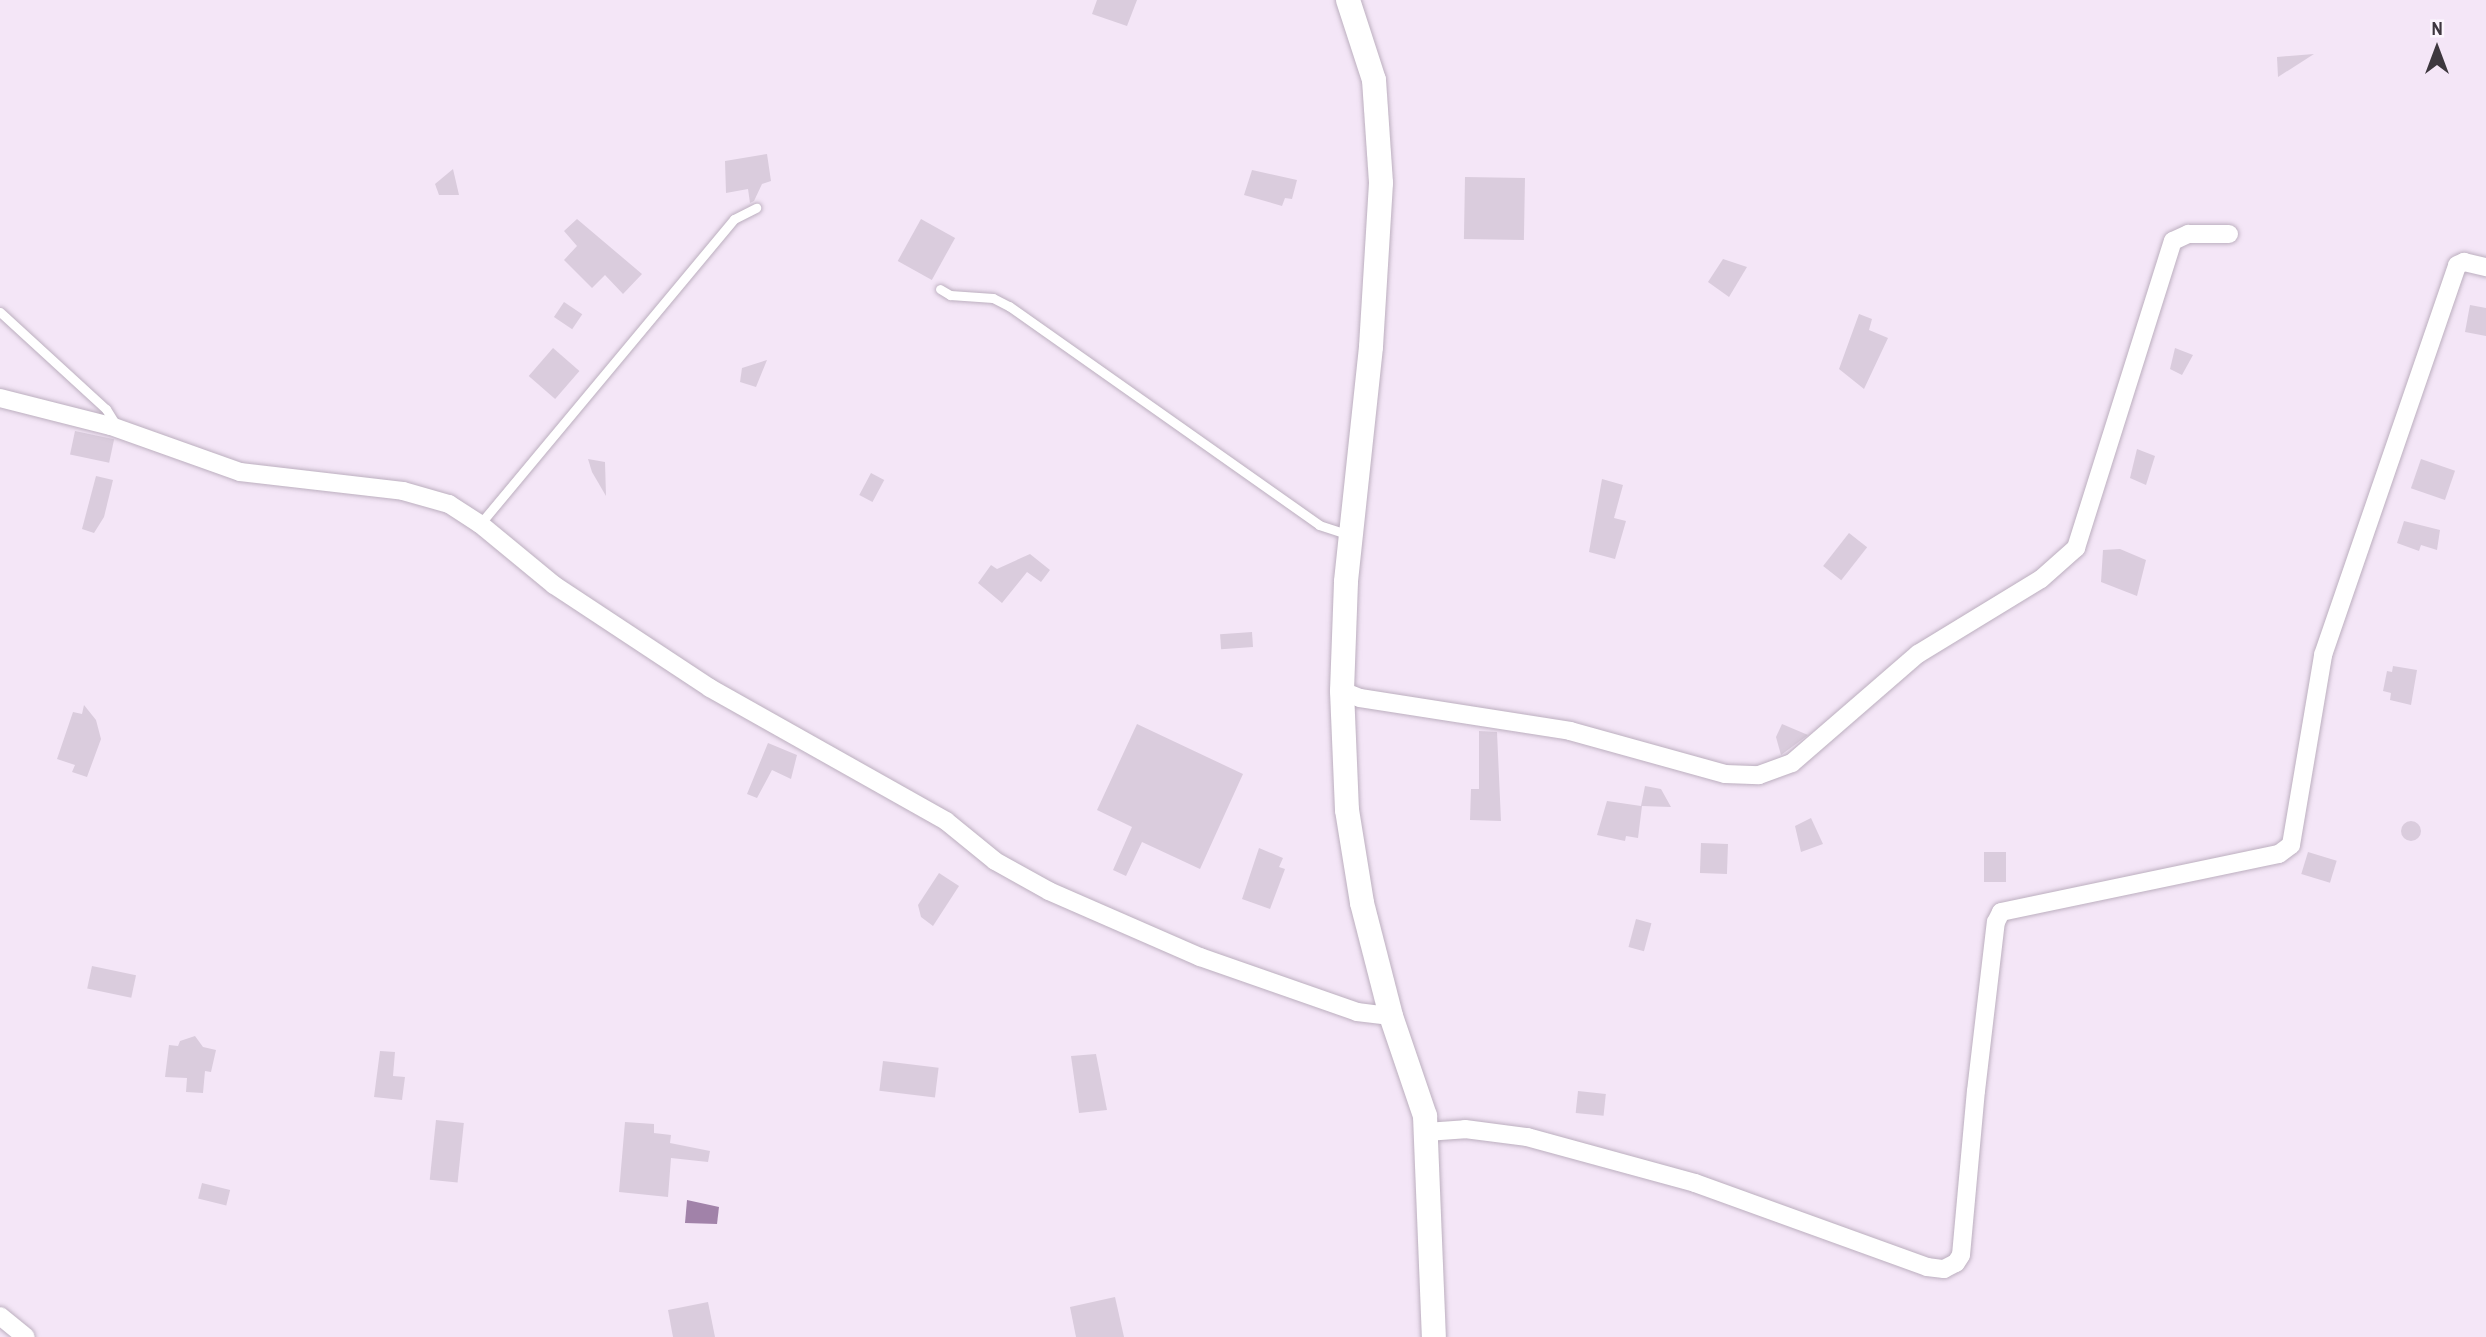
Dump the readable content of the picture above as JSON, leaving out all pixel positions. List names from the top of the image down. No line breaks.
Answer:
{"north":"top"}
